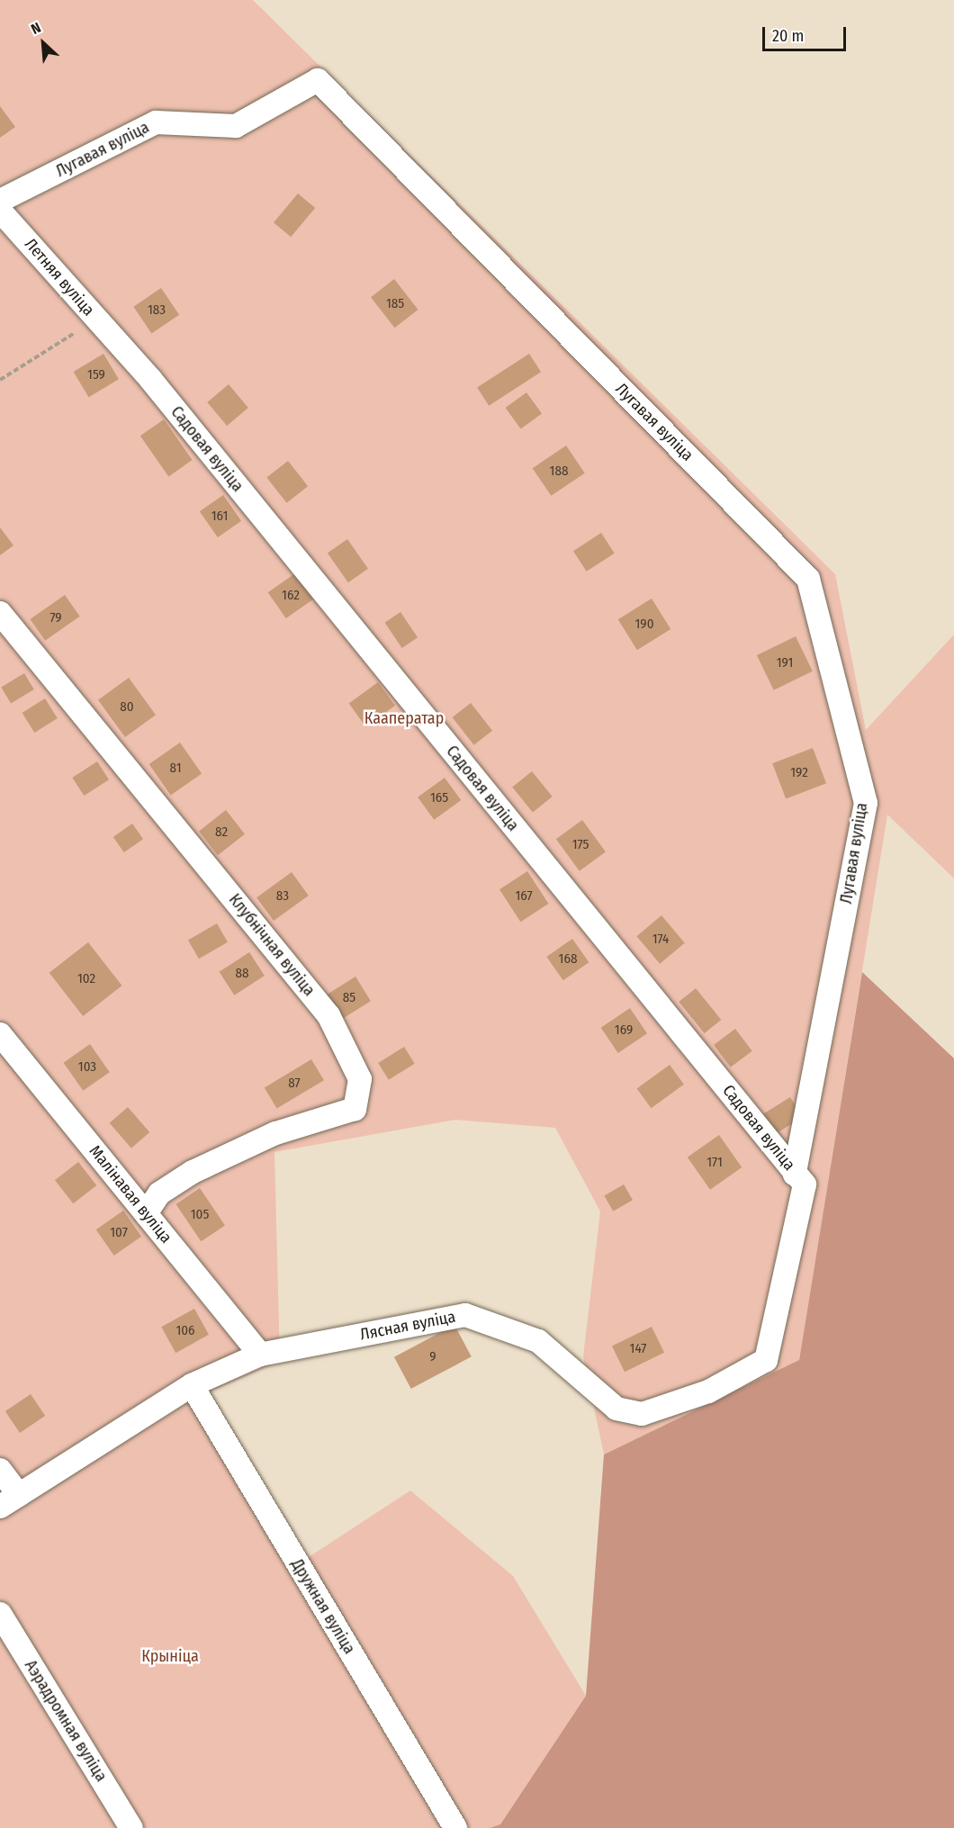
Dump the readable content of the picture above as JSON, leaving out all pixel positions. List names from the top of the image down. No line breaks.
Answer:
{"streets":{"street":["Лугавая вуліца","Летняя вуліца","Садовая вуліца","Клубнічная вуліца","Малінавая вуліца","Лясная вуліца","Дружная вуліца","Аэрадромная вуліца"]},"crossings":[["Лугавая вуліца","Садовая вуліца"],["Лугавая вуліца","Лясная вуліца"],["Летняя вуліца","Садовая вуліца"],["Садовая вуліца","Лясная вуліца"],["Клубнічная вуліца","Малінавая вуліца"],["Малінавая вуліца","Лясная вуліца"],["Лясная вуліца","Дружная вуліца"]],"parks":["Кааператар","Крыніца"],"house_numbers":["185","183","159","188","161","162","79","190","191","80","81","192","165","82","175","83","167","174","168","88","102","85","169","103","87","171","105","107","106","147","9"],"scale_bar":"20 m","north":"top left"}
